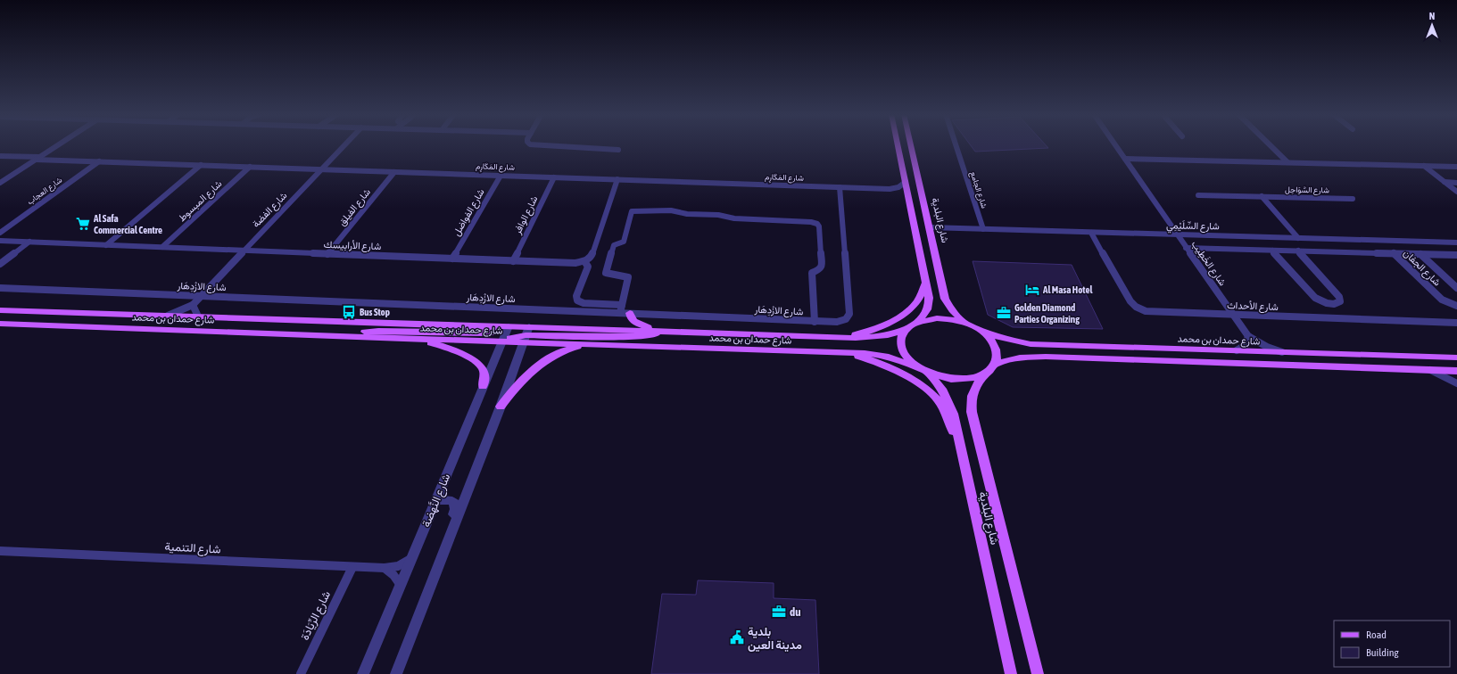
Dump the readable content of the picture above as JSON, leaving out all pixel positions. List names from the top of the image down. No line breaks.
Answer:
{"streets":{"main road":["شارع البلدية","شارع حمدان بن محمد"],"street":["شارع المَكَارِم","شارع الجامع","شارع السَّوَاحِل","شارع العجاب","شارع المبسوط","شارع الفيلق","شارع الفضة","شارع الفواضل","شارع الوافر","شارع السِّلَيْمِي","شارع الأرابيسك","شارع الخَطِيب","شارع الجفان","شارع الازْدِهَار","شارع الأحداث","شارع النَّهضة","شارع التنمية","شارع الرِّيَادَة"]},"crossings":[["شارع المَكَارِم","شارع العجاب"],["شارع المَكَارِم","شارع المبسوط"],["شارع المَكَارِم","شارع الفيلق"],["شارع المَكَارِم","شارع الفضة"],["شارع المَكَارِم","شارع الفواضل"],["شارع المَكَارِم","شارع الوافر"],["شارع المَكَارِم","شارع الازْدِهَار"],["شارع الجامع","شارع السِّلَيْمِي"],["شارع المبسوط","شارع الأرابيسك"],["شارع الفيلق","شارع الأرابيسك"],["شارع الفضة","شارع الأرابيسك"],["شارع الفضة","شارع الازْدِهَار"],["شارع الفضة","شارع حمدان بن محمد"],["شارع الفواضل","شارع الأرابيسك"],["شارع الوافر","شارع الأرابيسك"],["شارع البلدية","شارع السِّلَيْمِي"],["شارع البلدية","شارع حمدان بن محمد"],["شارع السِّلَيْمِي","شارع الخَطِيب"],["شارع السِّلَيْمِي","شارع الأحداث"],["شارع الخَطِيب","شارع الأحداث"],["شارع الخَطِيب","شارع حمدان بن محمد"],["شارع حمدان بن محمد","شارع النَّهضة"],["شارع النَّهضة","شارع التنمية"],["شارع التنمية","شارع الرِّيَادَة"]],"places":{"supermarket":["Al Safa Commercial Centre"],"hotel":["Al Masa Hotel"],"bus stop":["Bus Stop"],"office":["Golden Diamond Parties Organizing","du"],"public building":["بلدية مدينة العين"]},"legend":["Road","Building"],"north":"top"}
